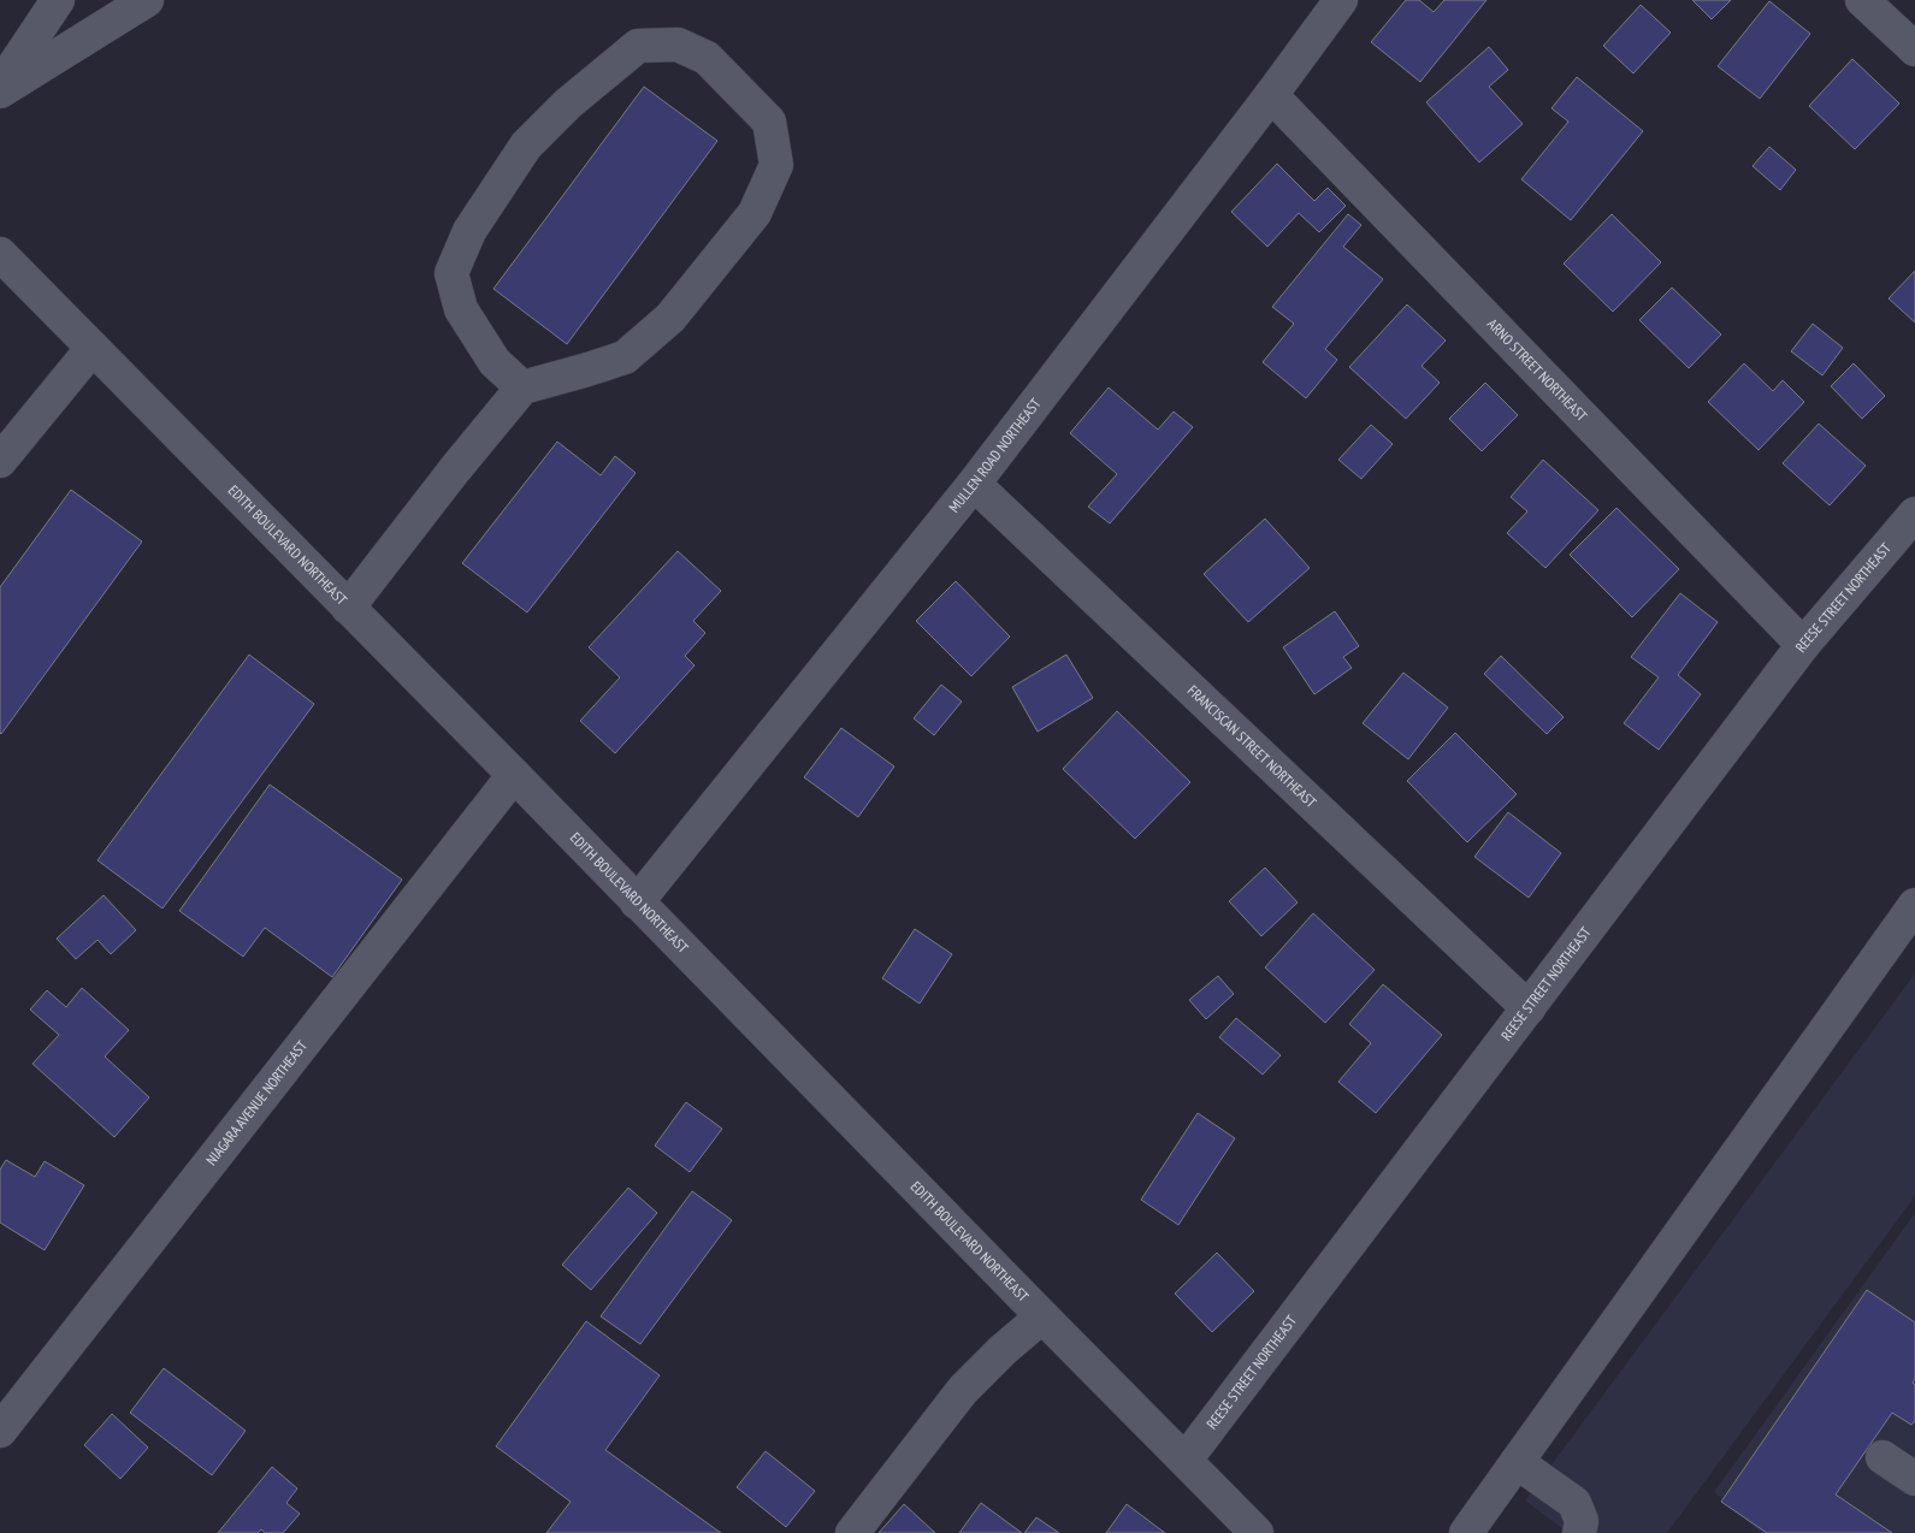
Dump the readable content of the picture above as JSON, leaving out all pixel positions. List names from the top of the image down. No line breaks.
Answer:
{"streets":{"street":["ARNO STREET NORTHEAST","MULLEN ROAD NORTHEAST","EDITH BOULEVARD NORTHEAST","REESE STREET NORTHEAST","FRANCISCAN STREET NORTHEAST","NIAGARA AVENUE NORTHEAST"]},"crossings":[["ARNO STREET NORTHEAST","MULLEN ROAD NORTHEAST"],["ARNO STREET NORTHEAST","REESE STREET NORTHEAST"],["MULLEN ROAD NORTHEAST","EDITH BOULEVARD NORTHEAST"],["MULLEN ROAD NORTHEAST","FRANCISCAN STREET NORTHEAST"],["EDITH BOULEVARD NORTHEAST","REESE STREET NORTHEAST"],["EDITH BOULEVARD NORTHEAST","NIAGARA AVENUE NORTHEAST"],["REESE STREET NORTHEAST","FRANCISCAN STREET NORTHEAST"]]}
